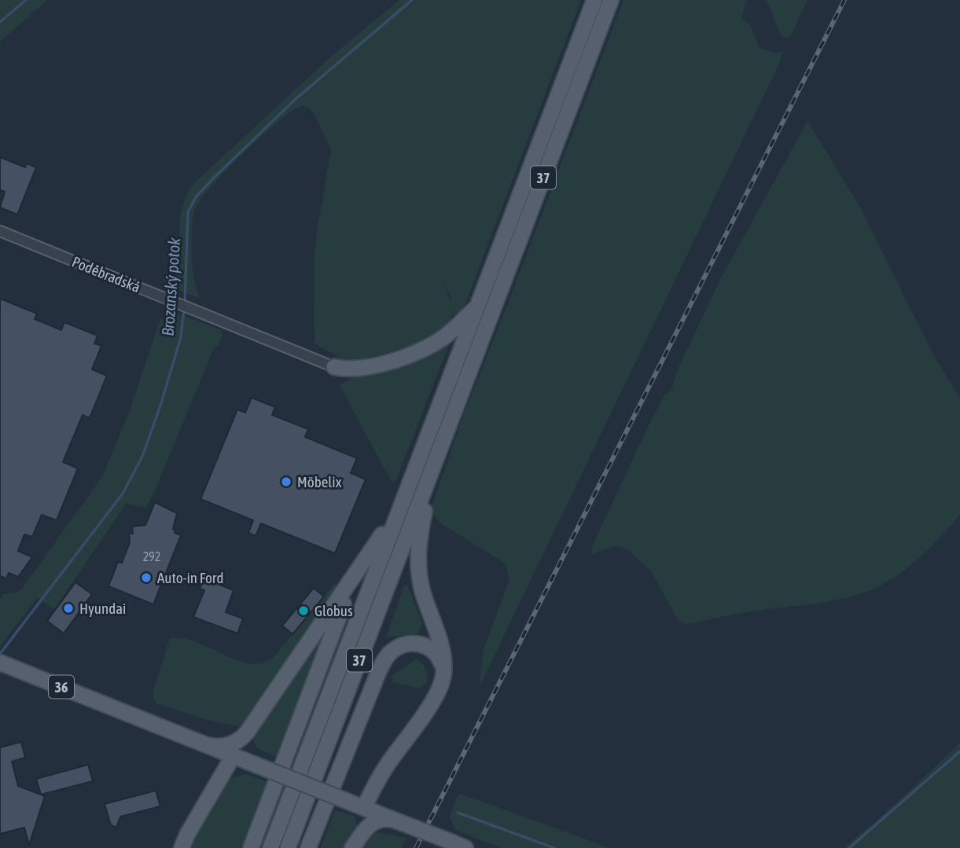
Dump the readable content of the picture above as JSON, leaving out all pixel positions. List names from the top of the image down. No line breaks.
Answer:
{"streets":{"main road":["37","36"],"street":["Poděbradská"]},"water":["Brozanský potok"],"places":["Möbelix","Auto-in Ford","Hyundai","Globus"],"house_numbers":["292"]}
